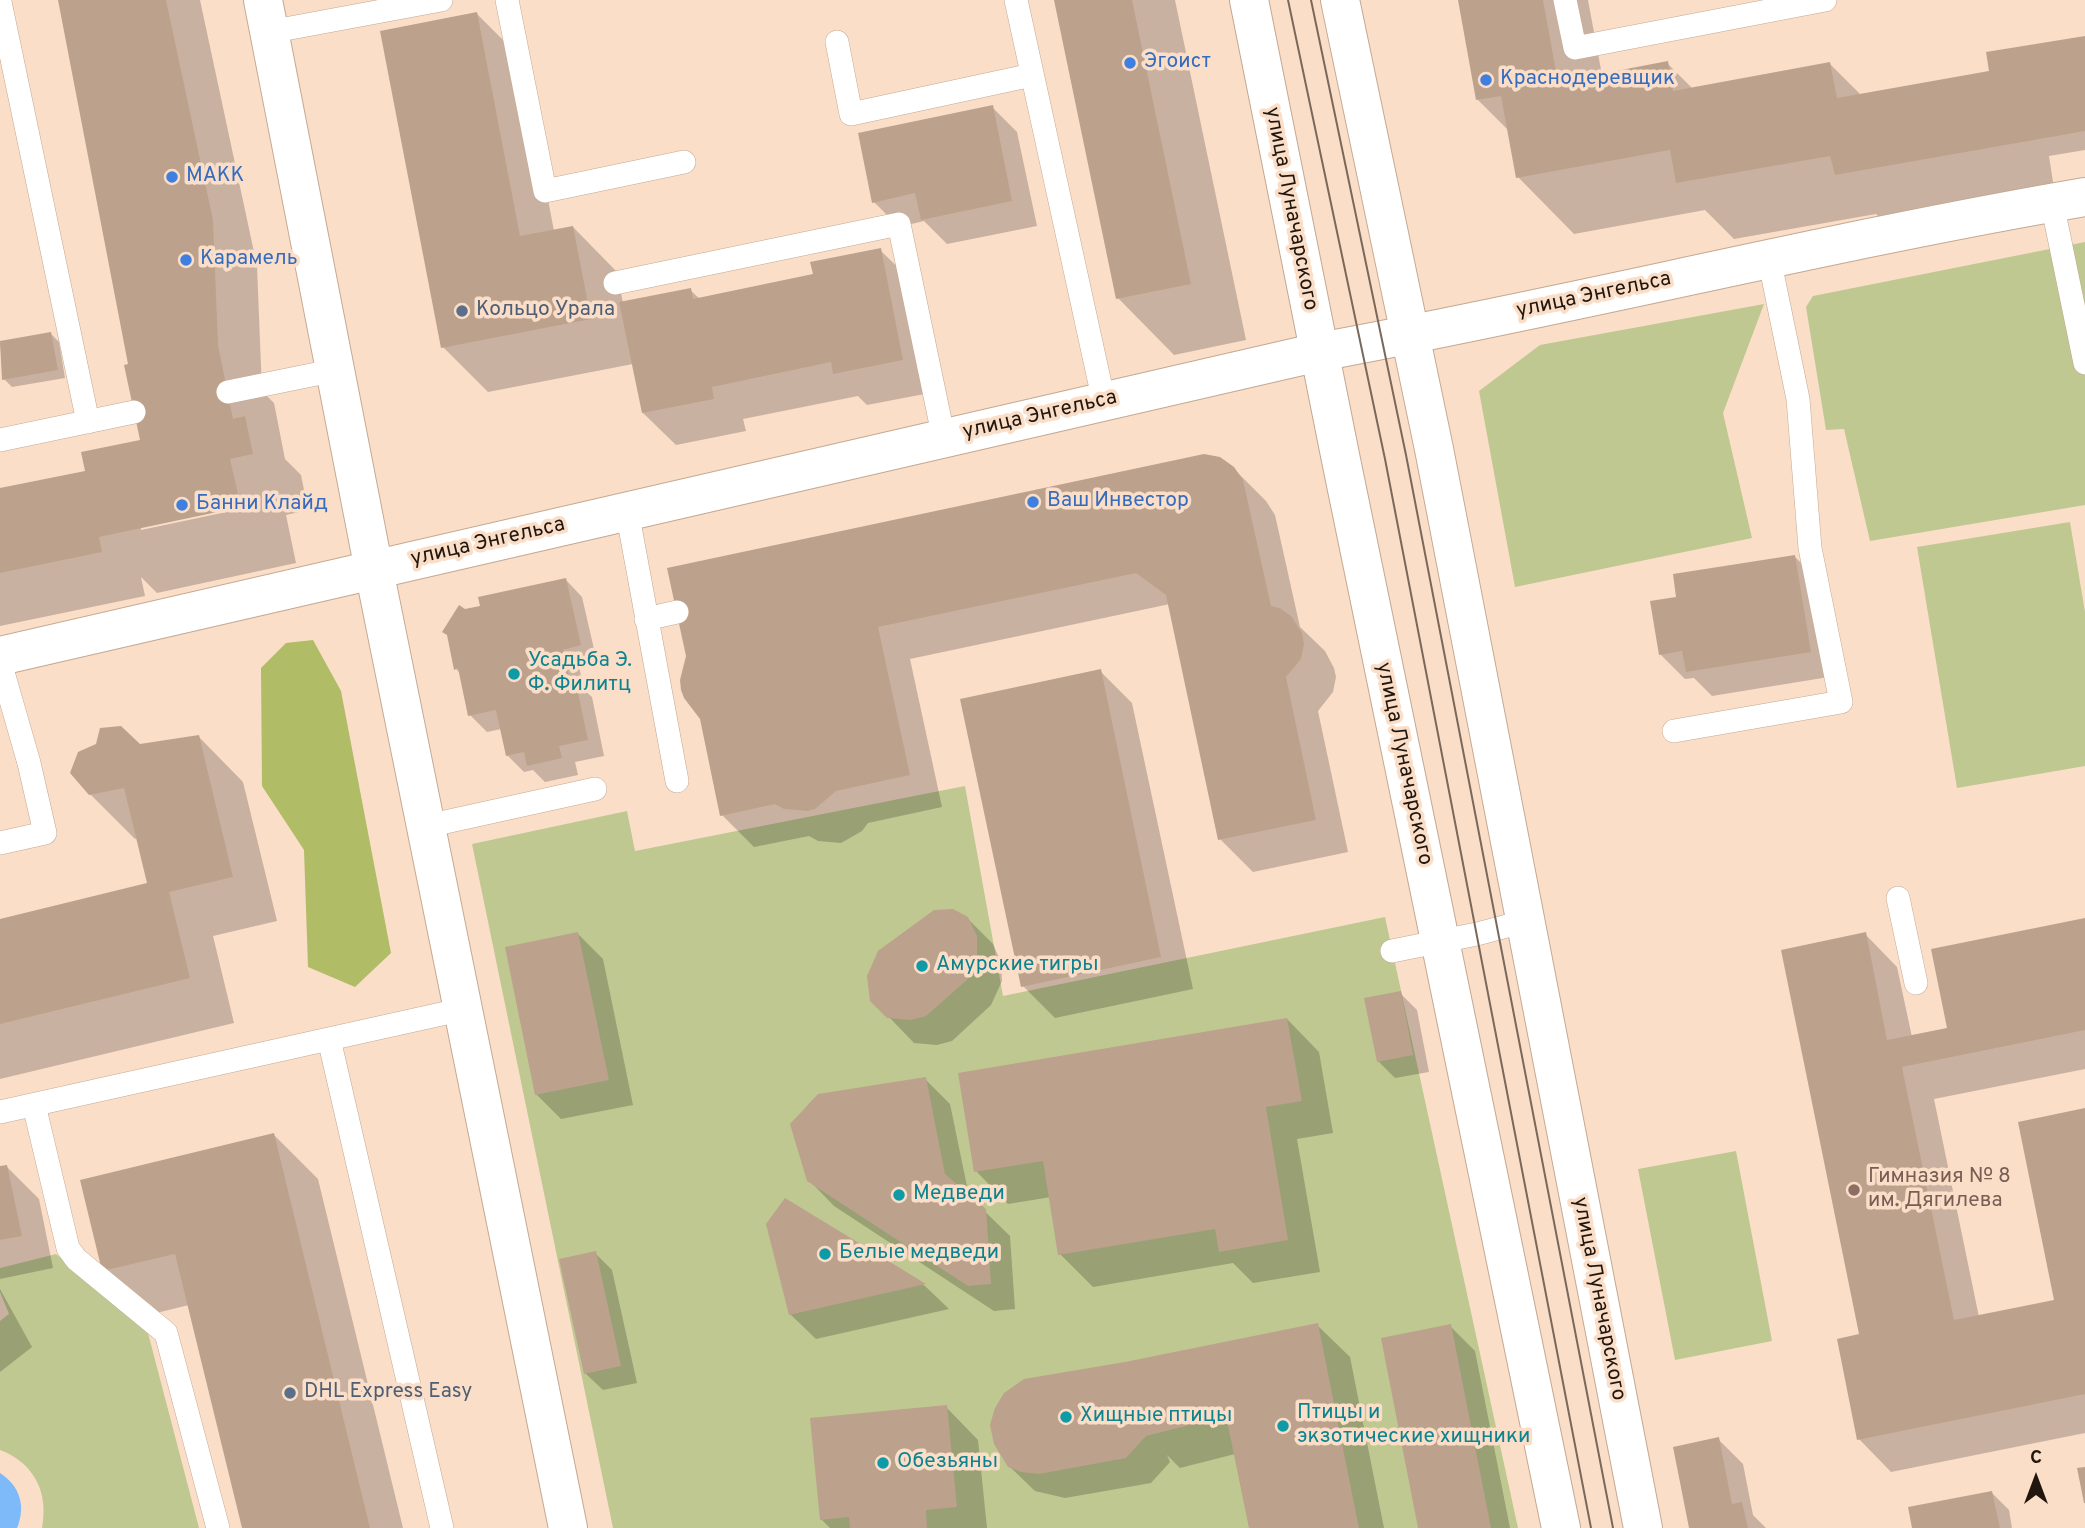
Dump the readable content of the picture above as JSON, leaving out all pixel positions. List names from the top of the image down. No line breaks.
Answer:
{"streets":{"street":["улица Луначарского","улица Энгельса"]},"crossings":[["улица Луначарского","улица Энгельса"]],"places":["Эгоист","Краснодеревщик","МАКК","Карамель","Кольцо Урала","Ваш Инвестор","Банни Клайд","Усадьба Э. Ф. Филитц","Амурские тигры","Гимназия № 8 им. Дягилева","Медведи","Белые медведи","DHL Express Easy","Хищные птицы","Птицы и экзотические хищники","Обезьяны"],"north":"top"}
